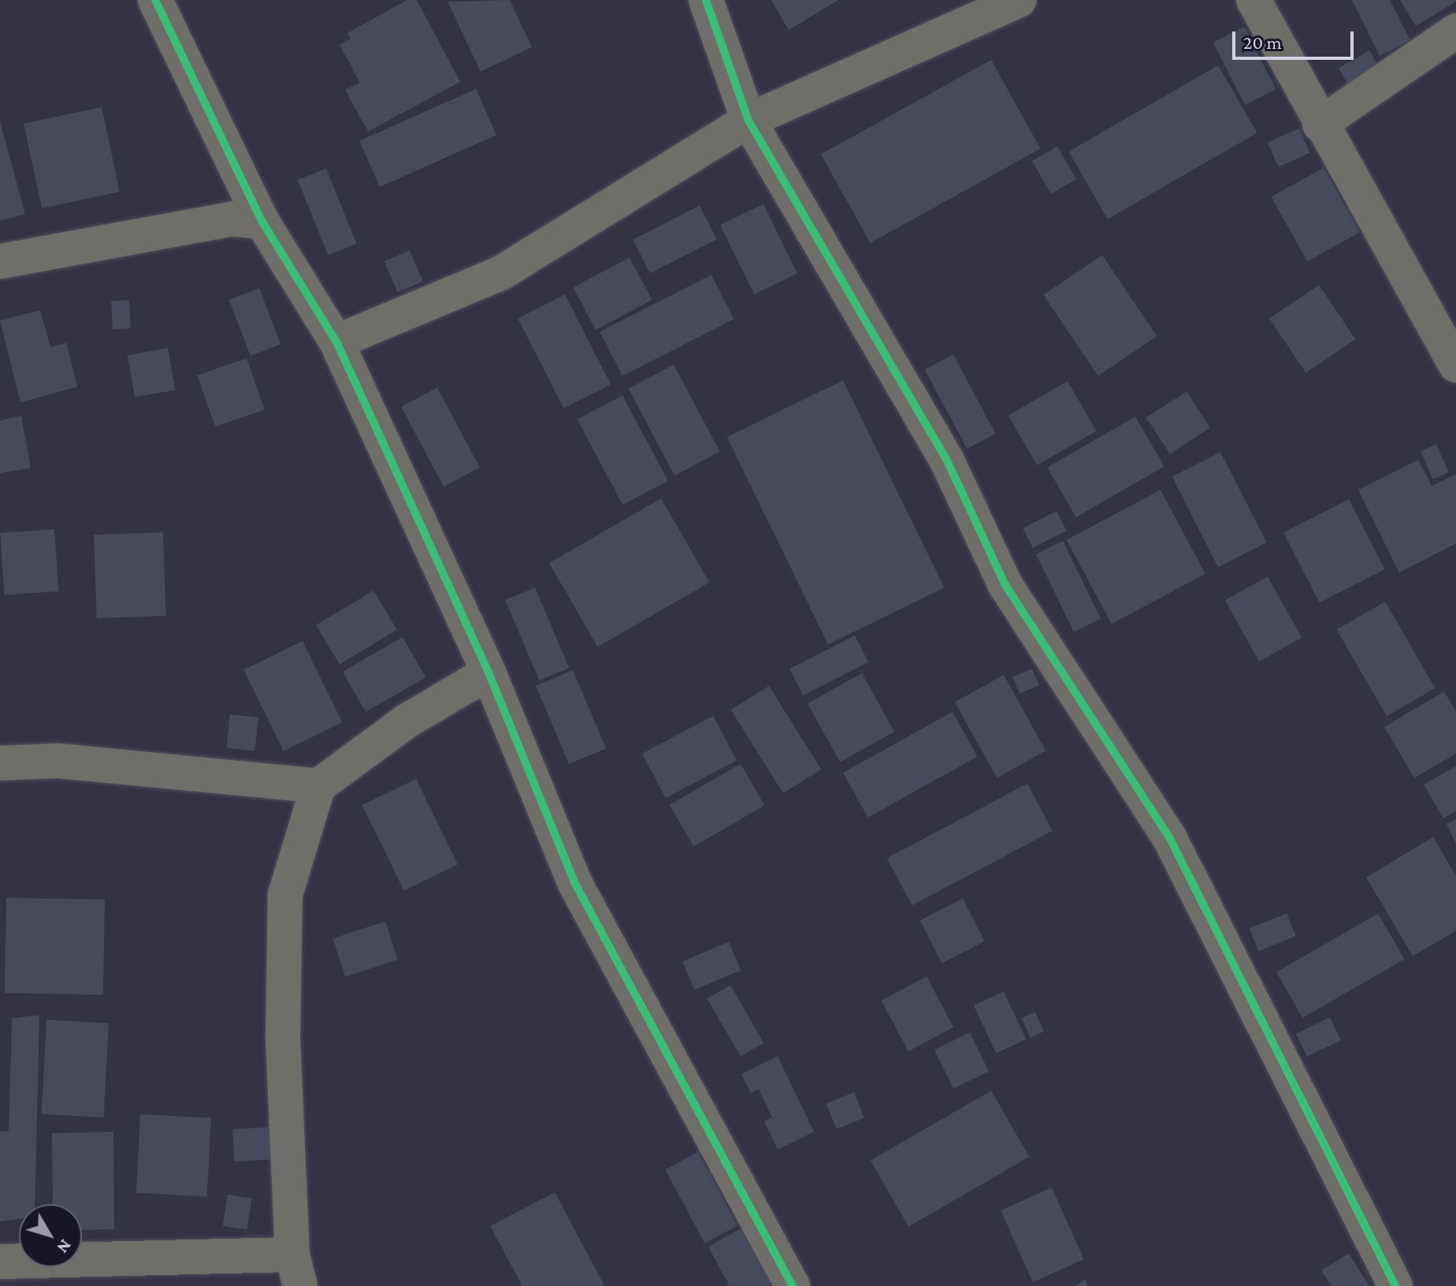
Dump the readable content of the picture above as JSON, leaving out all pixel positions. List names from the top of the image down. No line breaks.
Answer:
{"scale_bar":"20 m","north":"bottom right"}
